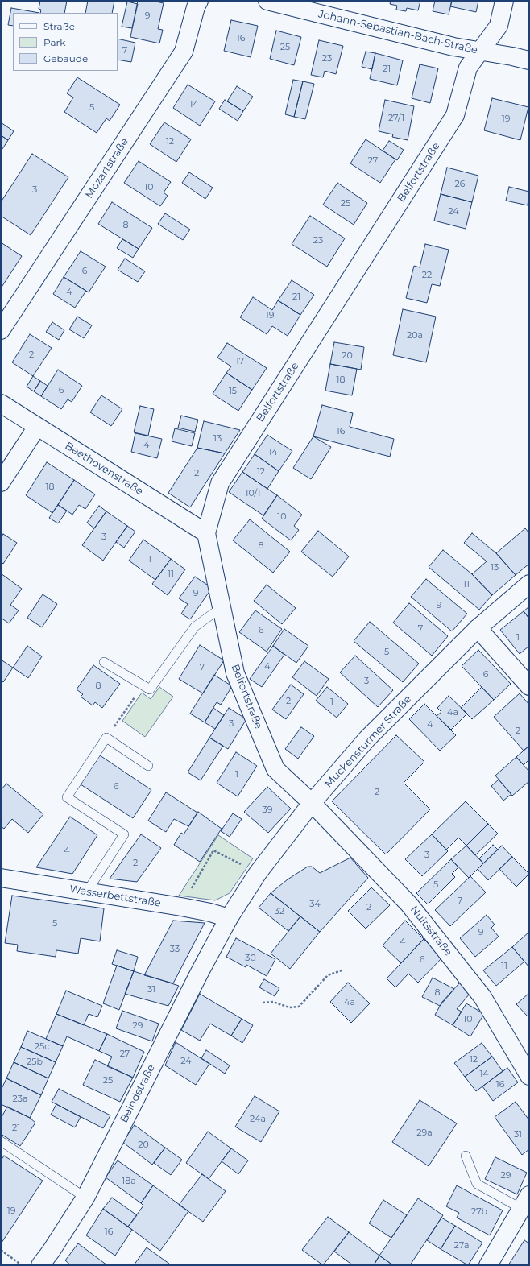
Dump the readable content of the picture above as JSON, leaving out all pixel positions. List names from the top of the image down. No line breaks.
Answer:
{"streets":{"street":["Johann-Sebastian-Bach-Straße","Mozartstraße","Belfortstraße","Beethovenstraße","Muckensturmer Straße","Wasserbettstraße","Nuitsstraße","Beindstraße"]},"crossings":[["Johann-Sebastian-Bach-Straße","Belfortstraße"],["Belfortstraße","Beethovenstraße"],["Belfortstraße","Muckensturmer Straße"],["Belfortstraße","Nuitsstraße"],["Muckensturmer Straße","Wasserbettstraße"],["Muckensturmer Straße","Nuitsstraße"],["Muckensturmer Straße","Beindstraße"],["Wasserbettstraße","Beindstraße"]],"house_numbers":["9","16","25","7","23","21","14","5","27/1","19","12","27","26","10","3","25","24","8","23","6","22","4","21","19","20a","2","20","17","18","6","15","16","13","4","14","12","2","18","10/1","10","3","8","1","13","11","11","9","9","7","6","1","5","4","7","6","3","8","2","1","4a","3","4","2","1","6","2","39","4","3","2","5","7","34","2","32","5","9","4","33","30","6","11","31","8","4a","10","29","25c","27","12","24","25b","14","25","16","23a","24a","21","29a","31","20","29","18a","19","27b","16","27a"],"legend":["Straße","Park","Gebäude"]}
